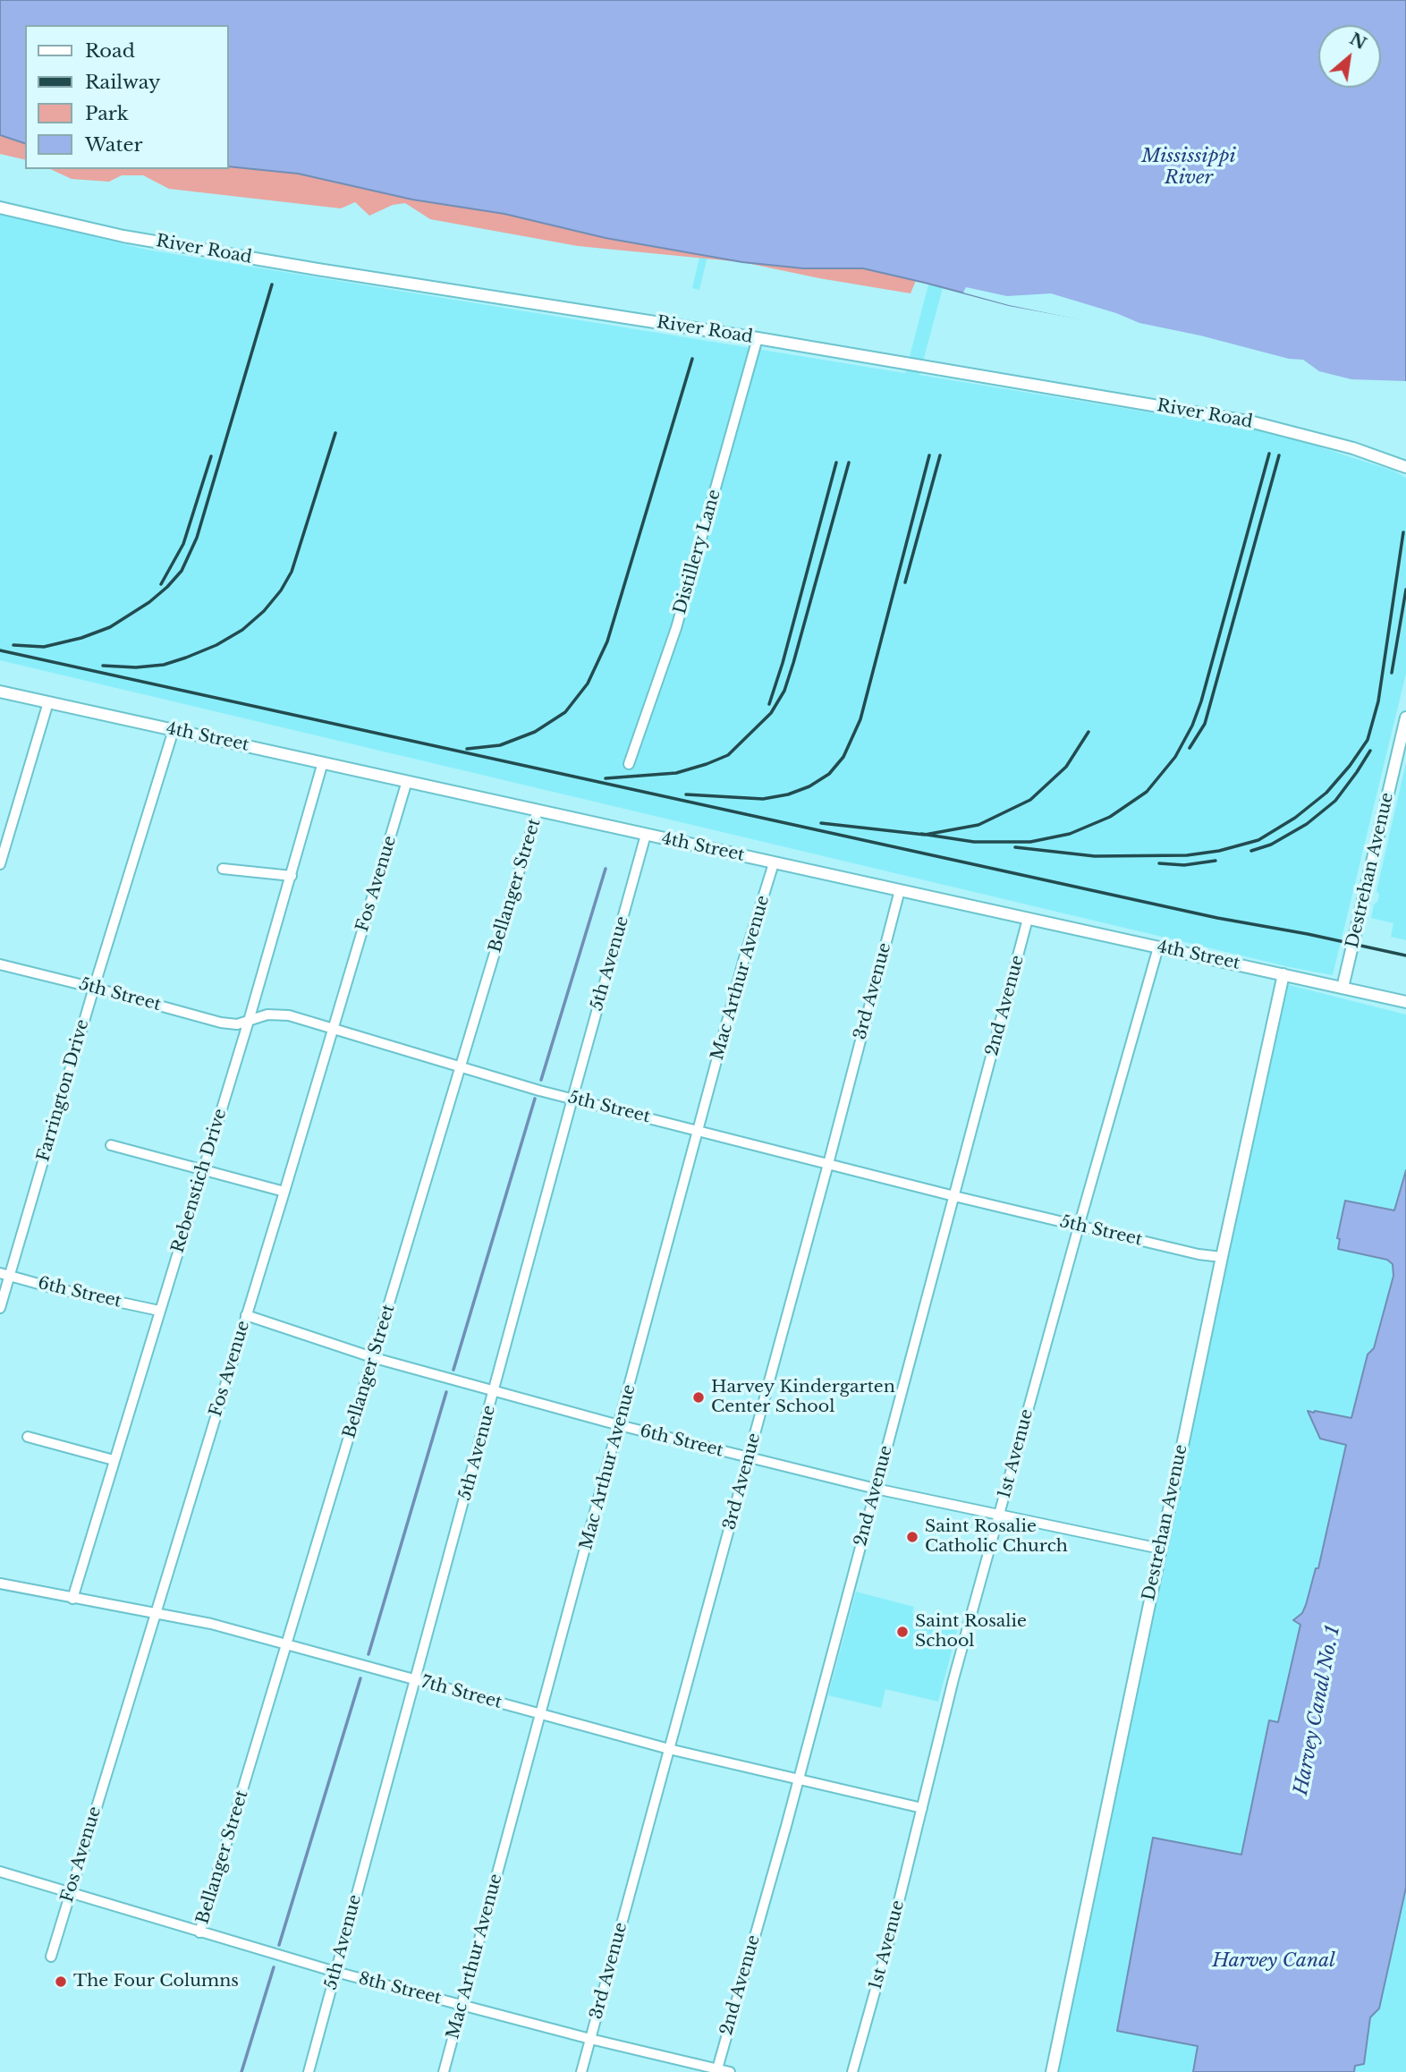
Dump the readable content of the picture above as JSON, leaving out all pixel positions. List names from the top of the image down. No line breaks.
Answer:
{"streets":{"main road":["River Road","4th Street","Destrehan Avenue"],"street":["Distillery Lane","Fos Avenue","Bellanger Street","5th Avenue","Mac Arthur Avenue","3rd Avenue","5th Street","2nd Avenue","Farrington Drive","Rebenstich Drive","6th Street","1st Avenue","7th Street","8th Street"]},"crossings":[["River Road","Distillery Lane"],["4th Street","Destrehan Avenue"],["4th Street","Fos Avenue"],["4th Street","Bellanger Street"],["4th Street","5th Avenue"],["4th Street","Mac Arthur Avenue"],["4th Street","3rd Avenue"],["4th Street","2nd Avenue"],["4th Street","Farrington Drive"],["4th Street","Rebenstich Drive"],["4th Street","1st Avenue"],["Destrehan Avenue","5th Street"],["Destrehan Avenue","6th Street"],["Fos Avenue","5th Street"],["Fos Avenue","6th Street"],["Fos Avenue","7th Street"],["Fos Avenue","8th Street"],["Bellanger Street","5th Street"],["Bellanger Street","6th Street"],["Bellanger Street","7th Street"],["Bellanger Street","8th Street"],["5th Avenue","5th Street"],["5th Avenue","6th Street"],["5th Avenue","7th Street"],["5th Avenue","8th Street"],["Mac Arthur Avenue","5th Street"],["Mac Arthur Avenue","6th Street"],["Mac Arthur Avenue","7th Street"],["Mac Arthur Avenue","8th Street"],["3rd Avenue","5th Street"],["3rd Avenue","6th Street"],["3rd Avenue","7th Street"],["3rd Avenue","8th Street"],["5th Street","2nd Avenue"],["5th Street","Farrington Drive"],["5th Street","Rebenstich Drive"],["5th Street","1st Avenue"],["2nd Avenue","6th Street"],["2nd Avenue","7th Street"],["2nd Avenue","8th Street"],["Farrington Drive","6th Street"],["Rebenstich Drive","6th Street"],["Rebenstich Drive","7th Street"],["6th Street","1st Avenue"],["1st Avenue","7th Street"]],"water":["Mississippi River","Harvey Canal No. 1","Harvey Canal"],"places":["Harvey Kindergarten Center School","Saint Rosalie Catholic Church","Saint Rosalie School","The Four Columns"],"legend":["Road","Railway","Park","Water"],"north":"top right"}
